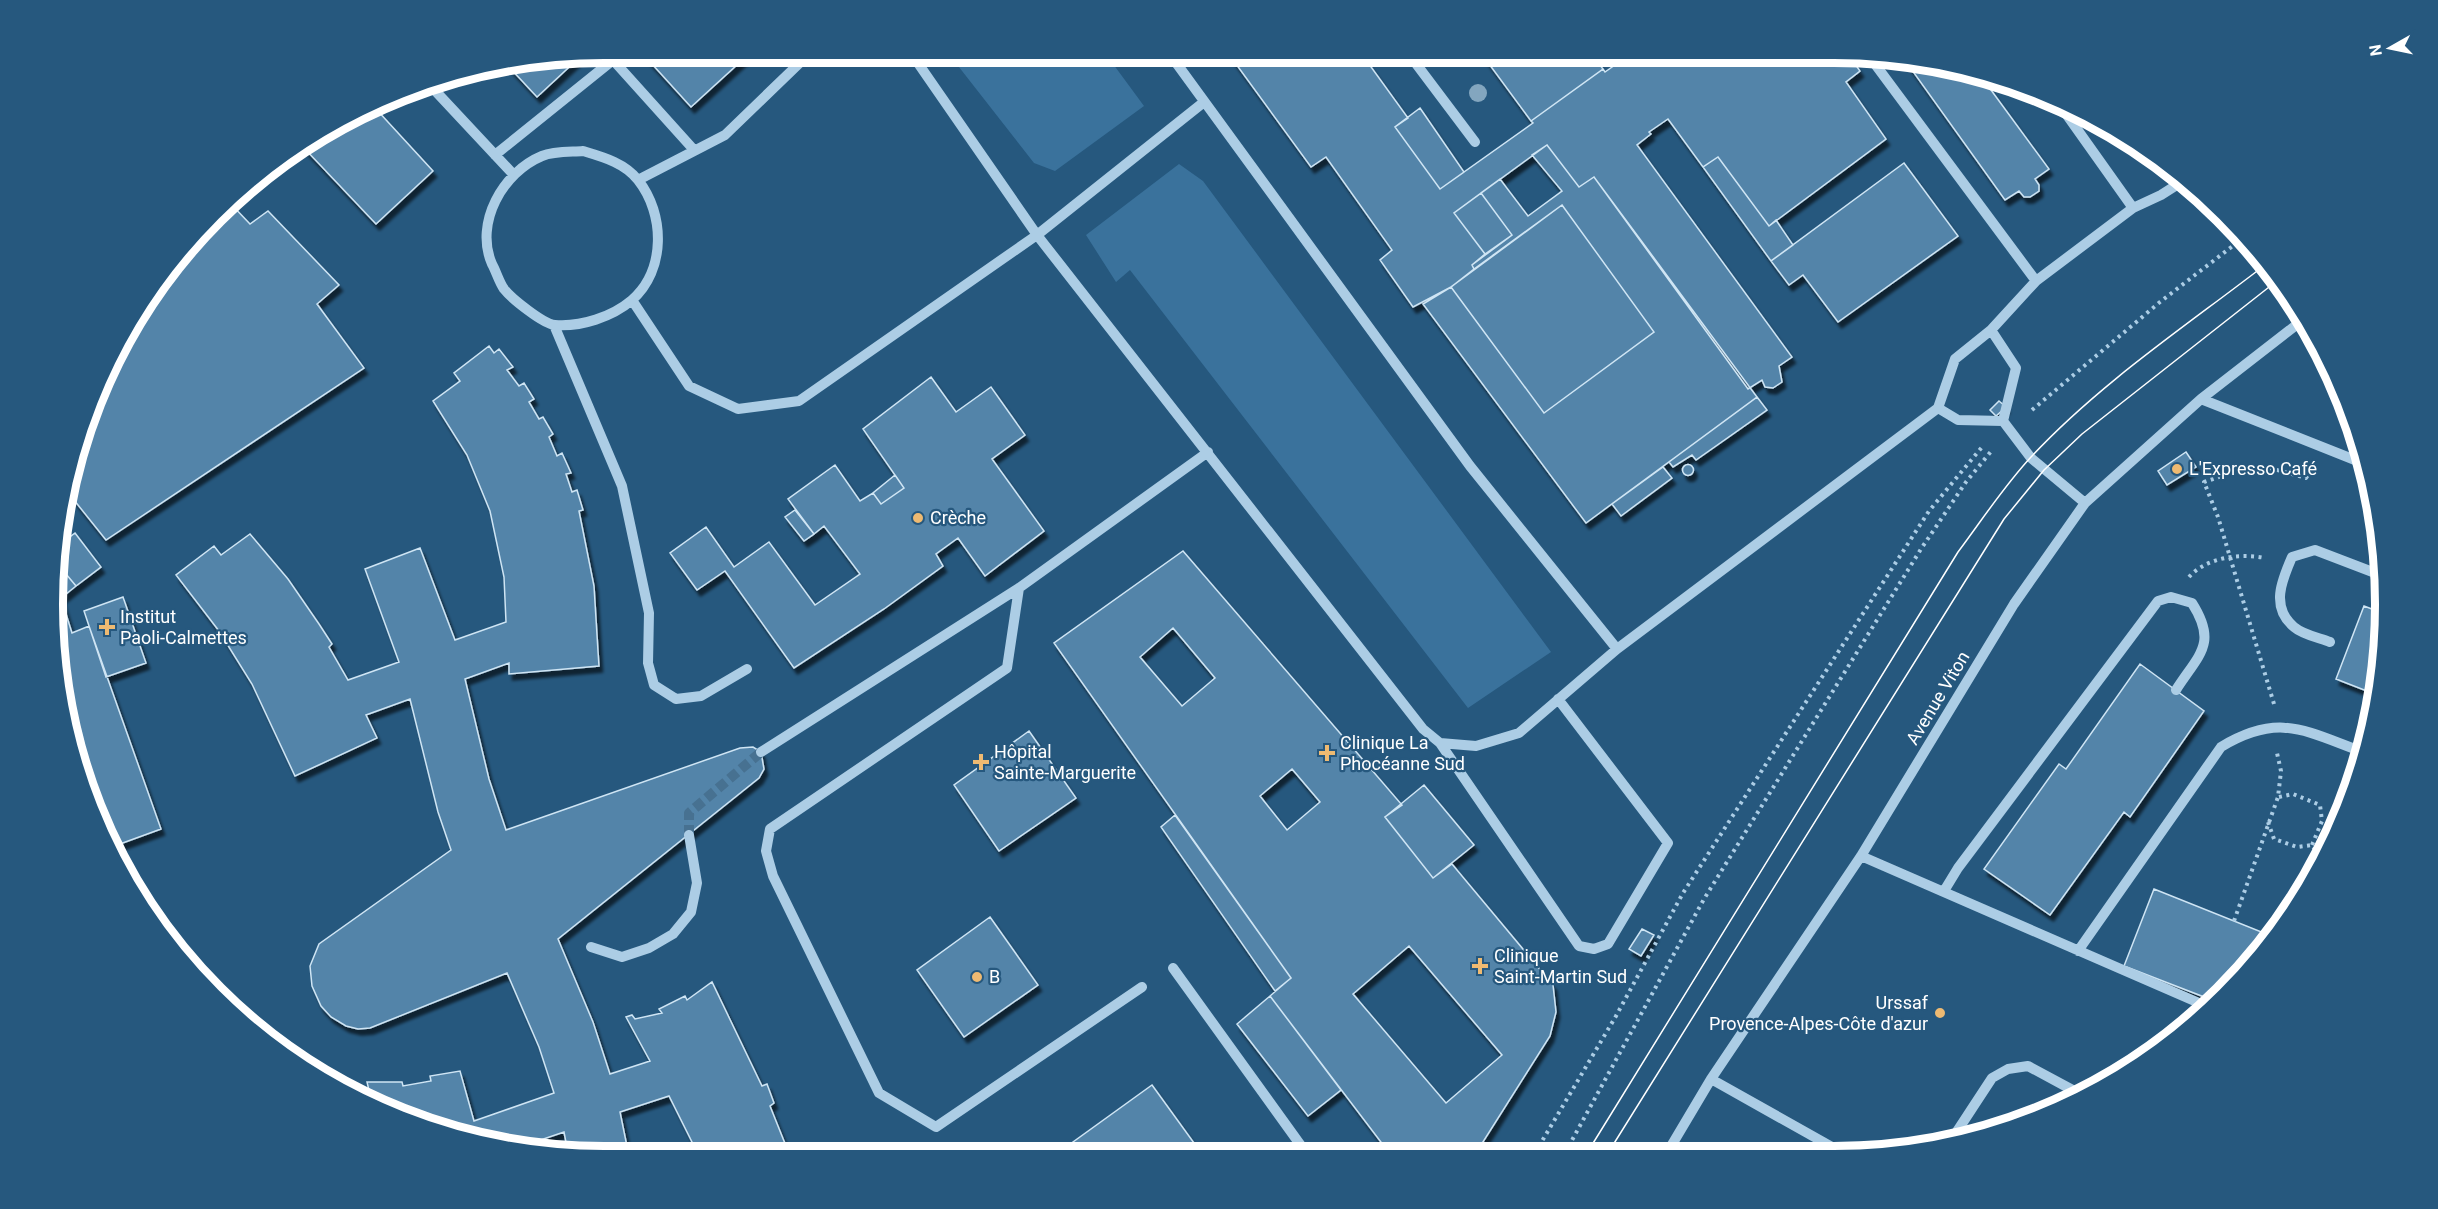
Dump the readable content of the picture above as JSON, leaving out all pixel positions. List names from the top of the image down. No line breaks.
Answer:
{"streets":{"street":["Avenue Viton"]},"places":{"other":["L'Expresso Café","Crèche","B","Urssaf Provence-Alpes-Côte d'azur"],"health":["Institut Paoli-Calmettes","Clinique La Phocéanne Sud","Hôpital Sainte-Marguerite","Clinique Saint-Martin Sud"]},"north":"left"}
